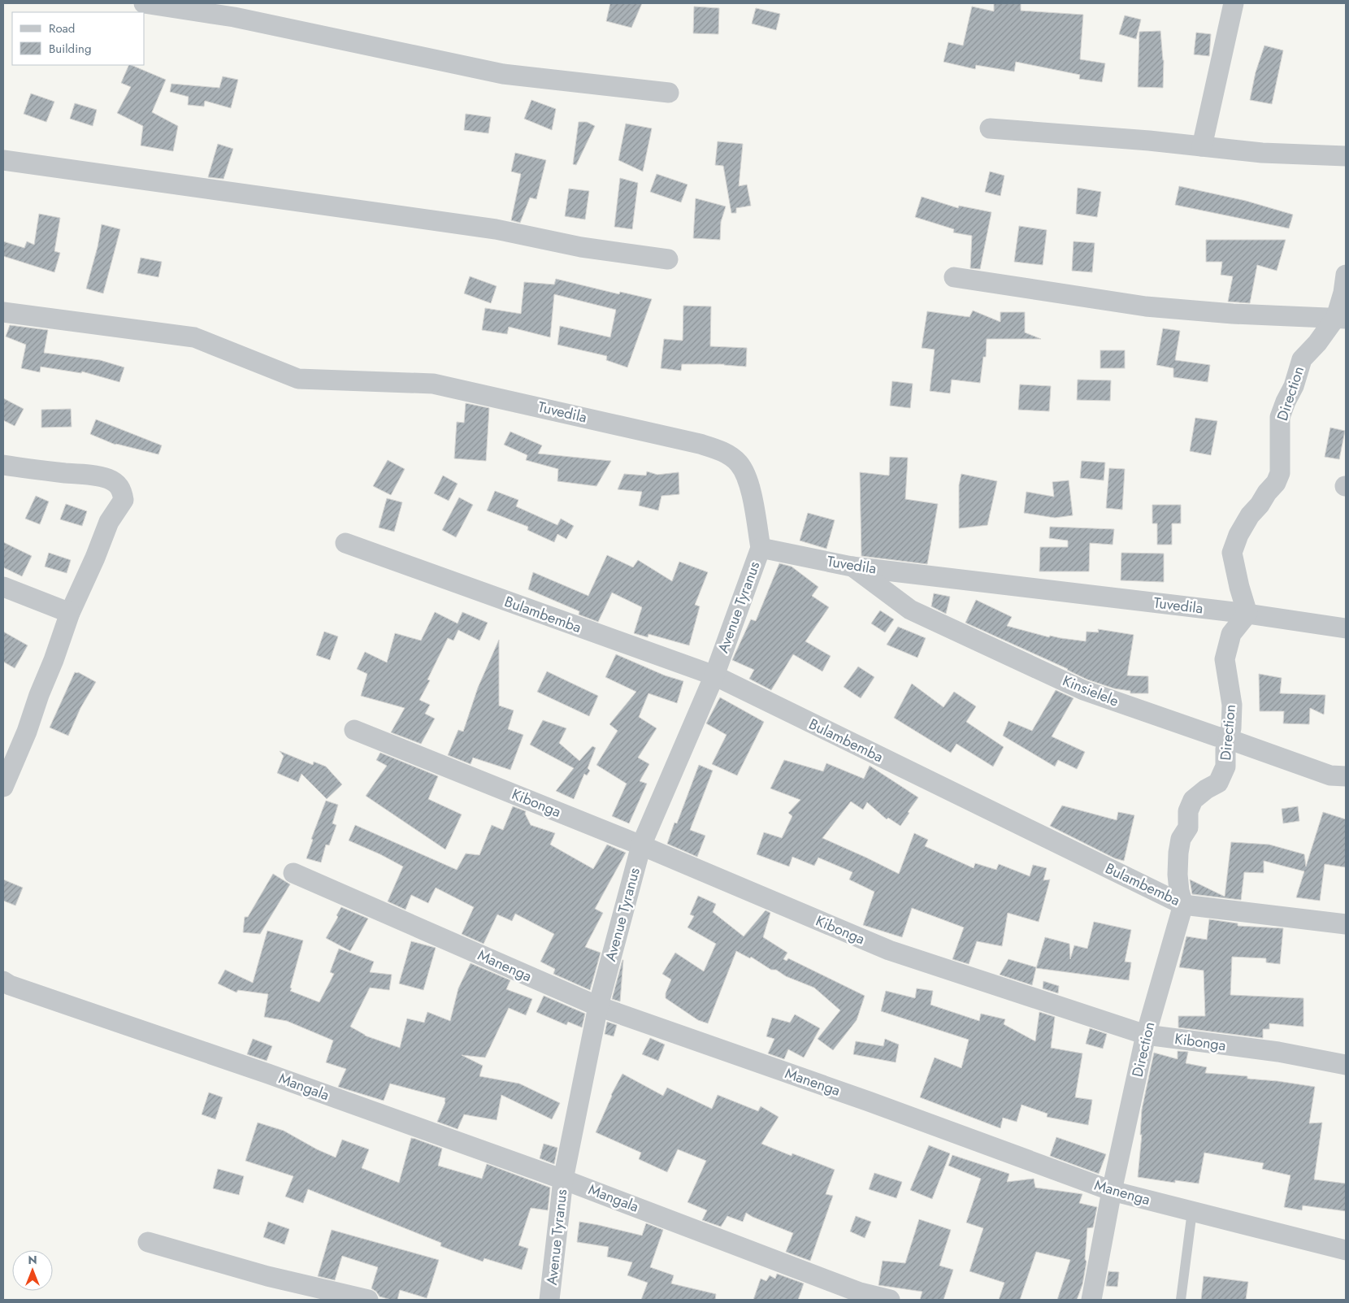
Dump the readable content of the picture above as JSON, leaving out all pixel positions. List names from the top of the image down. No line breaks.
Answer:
{"streets":{"street":["Direction","Tuvedila","Avenue Tyranus","Bulambemba","Kinsielele","Kibonga","Manenga","Mangala"]},"crossings":[["Direction","Tuvedila"],["Direction","Bulambemba"],["Direction","Kinsielele"],["Direction","Kibonga"],["Direction","Manenga"],["Tuvedila","Avenue Tyranus"],["Tuvedila","Kinsielele"],["Avenue Tyranus","Bulambemba"],["Avenue Tyranus","Kibonga"],["Avenue Tyranus","Manenga"],["Avenue Tyranus","Mangala"]],"legend":["Road","Building"],"north":"top"}
